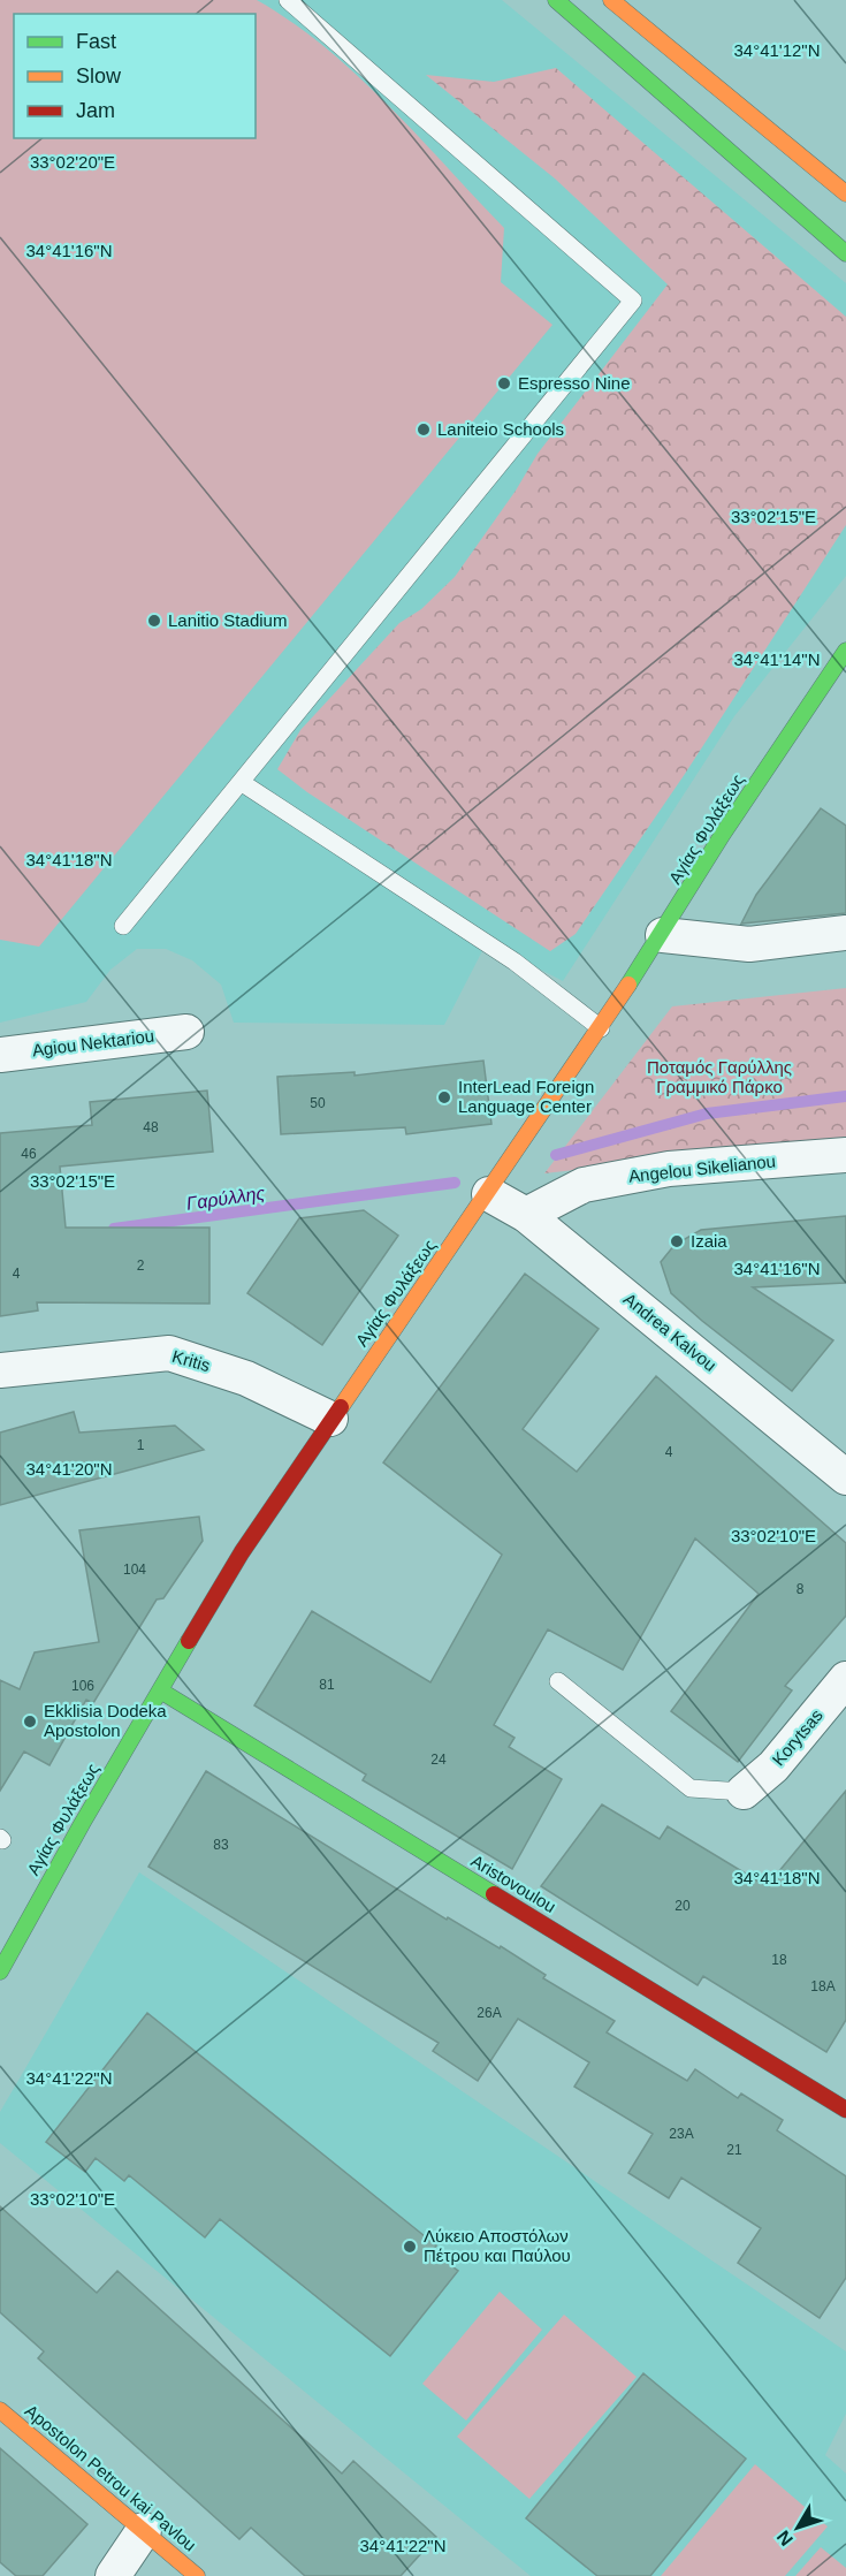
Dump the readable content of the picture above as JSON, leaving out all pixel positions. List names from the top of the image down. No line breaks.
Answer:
{"streets":{"main road":["Αγίας Φυλάξεως","Aristovoulou","Apostolon Petrou kai Pavlou"],"street":["Agiou Nektariou","Angelou Sikelianou","Andrea Kalvou","Kritis","Korytsas"]},"crossings":[["Αγίας Φυλάξεως","Andrea Kalvou"],["Αγίας Φυλάξεως","Kritis"],["Αγίας Φυλάξεως","Aristovoulou"],["Angelou Sikelianou","Andrea Kalvou"]],"water":["Γαρύλλης"],"parks":["Ποταμός Γαρύλλης Γραμμικό Πάρκο"],"places":["Espresso Nine","Laniteio Schools","Lanitio Stadium","InterLead Foreign Language Center","Izaia","Ekklisia Dodeka Apostolon","Λύκειο Αποστόλων Πέτρου και Παύλου"],"house_numbers":["50","48","46","2","4","1","4","104","8","81","106","24","83","20","18","18A","26A","23A","21"],"legend":["Fast","Slow","Jam"],"north":"bottom left","coordinates":["34°41'12\"N","33°02'20\"E","34°41'16\"N","33°02'15\"E","34°41'14\"N","34°41'18\"N","34°41'20\"N","33°02'10\"E","34°41'22\"N"]}
